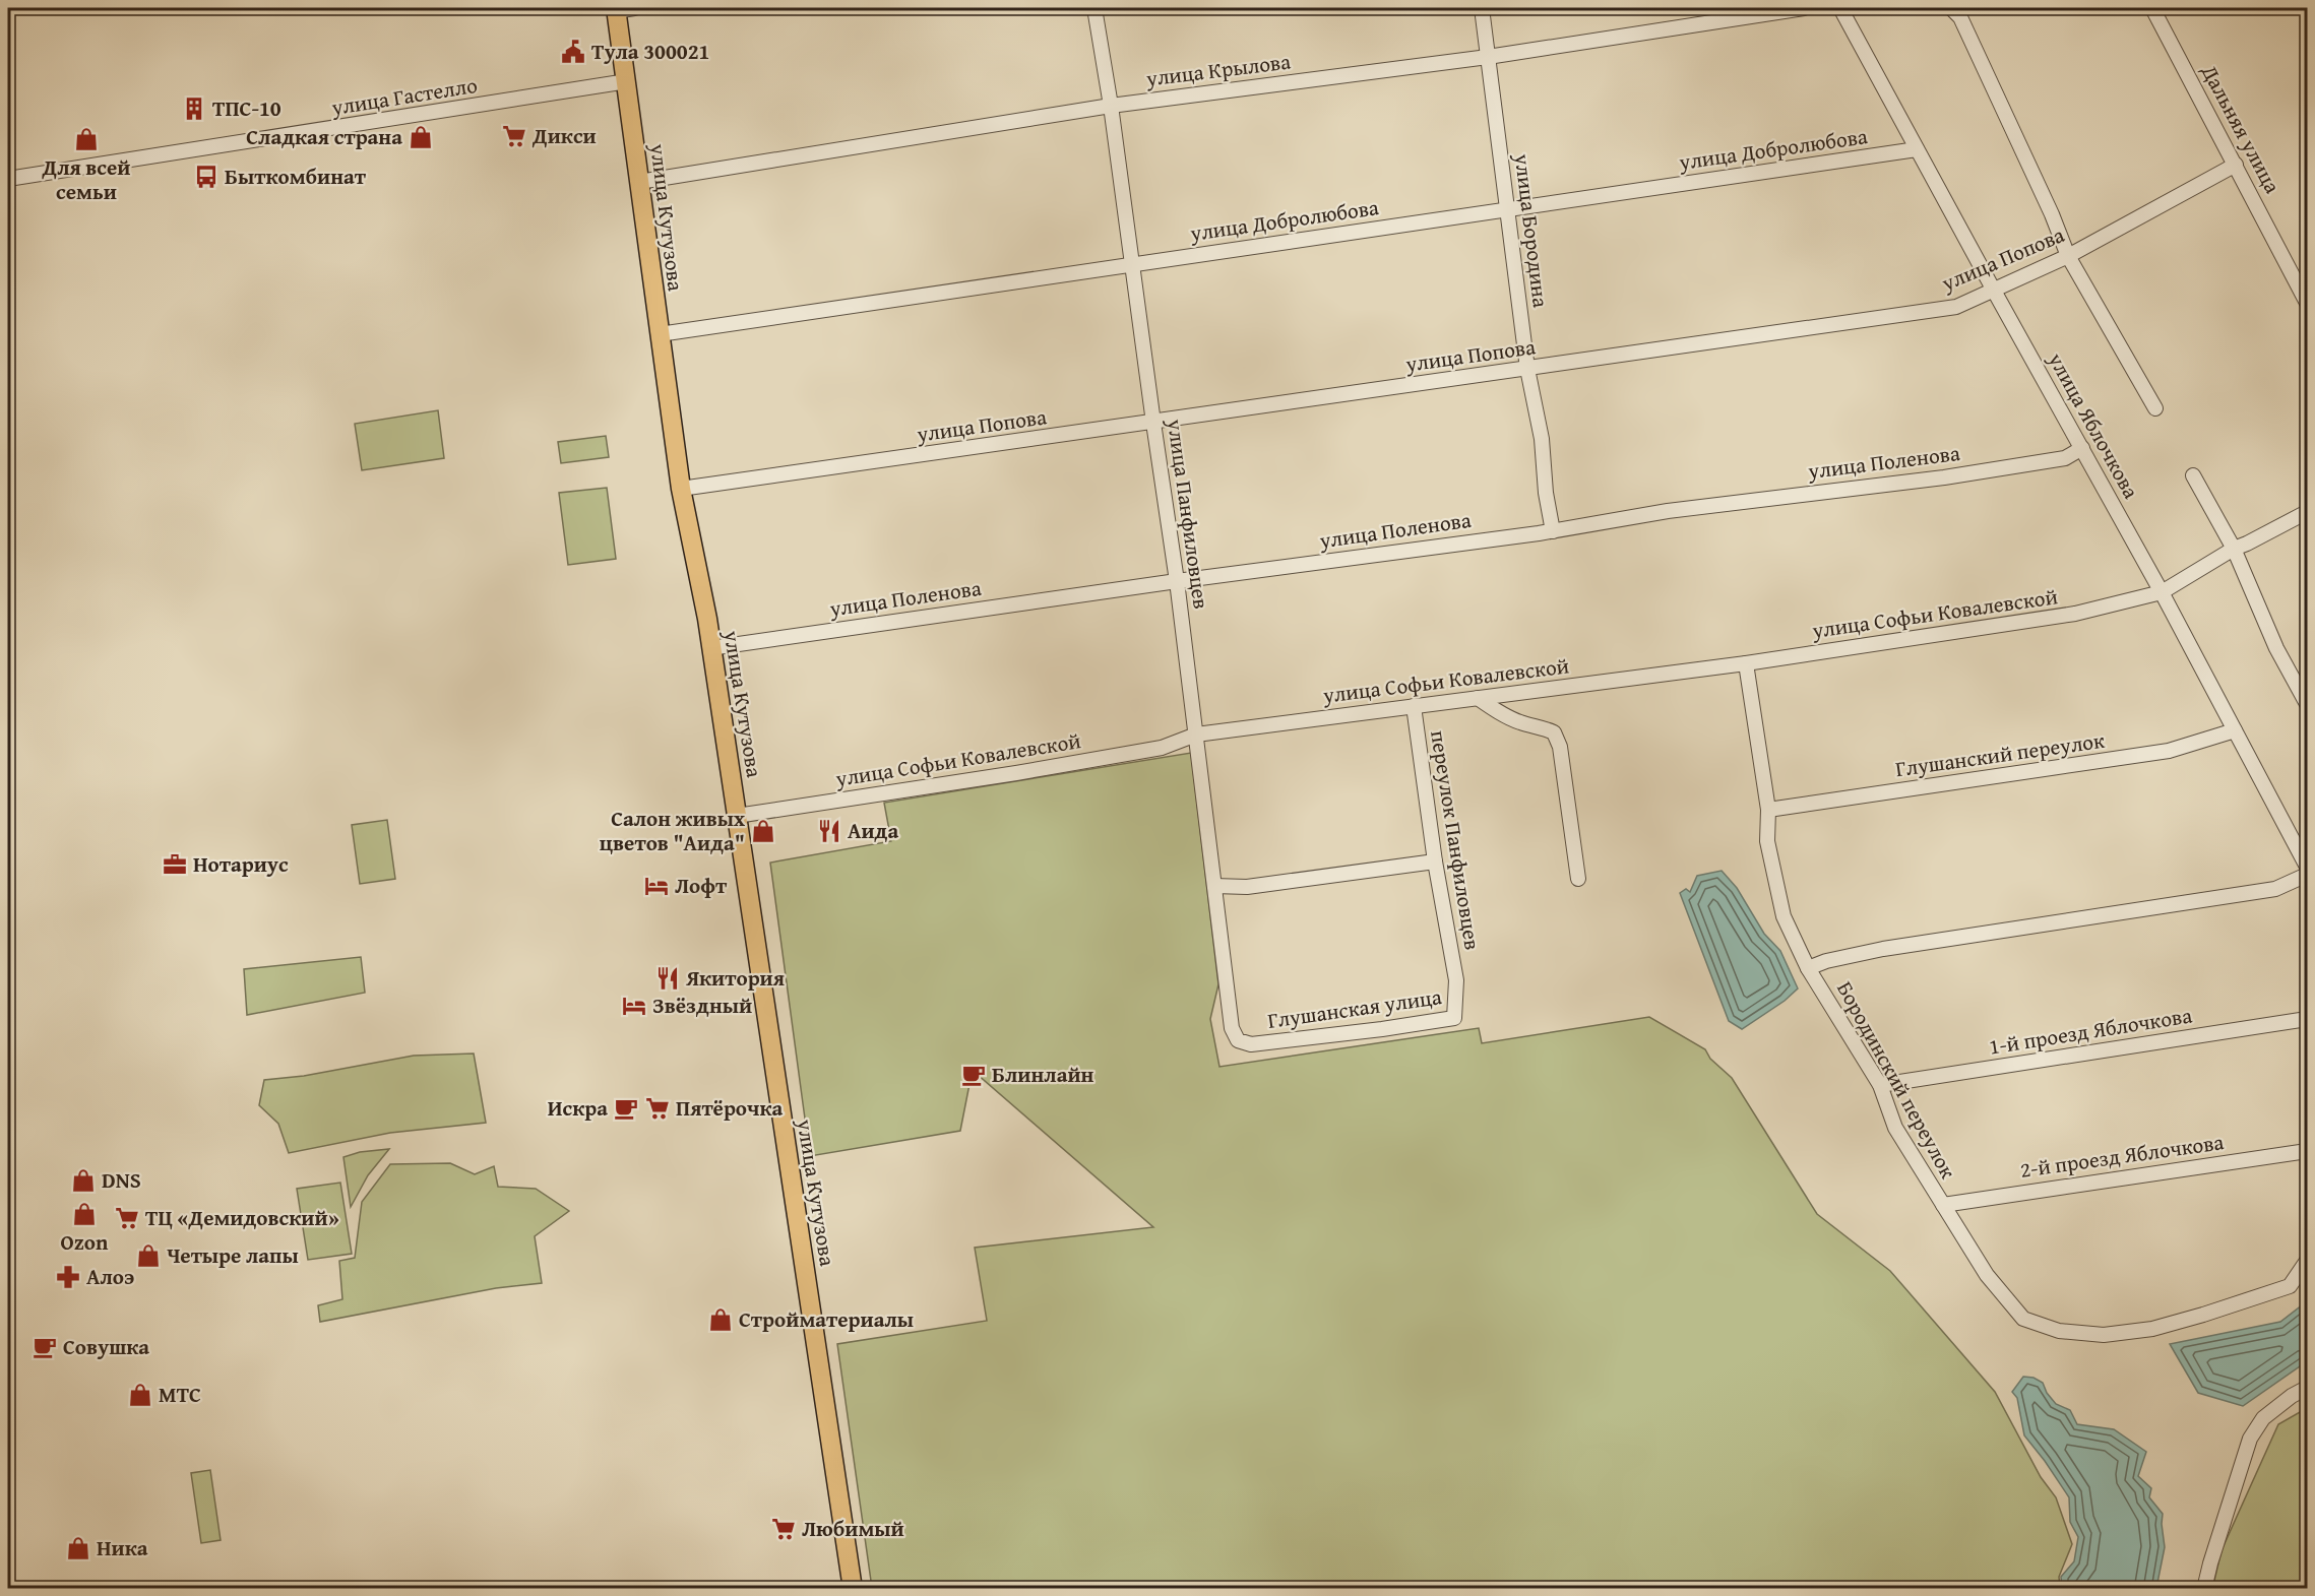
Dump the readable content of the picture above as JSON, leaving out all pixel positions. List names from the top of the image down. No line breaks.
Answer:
{"streets":{"main road":["улица Кутузова"],"street":["улица Крылова","улица Гастелло","Дальняя улица","улица Добролюбова","улица Бородина","улица Попова","улица Яблочкова","улица Поленова","улица Панфиловцев","улица Софьи Ковалевской","Глушанский переулок","переулок Панфиловцев","Глушанская улица","1-й проезд Яблочкова","Бородинский переулок","2-й проезд Яблочкова"]},"crossings":[["улица Крылова","улица Кутузова"],["улица Крылова","улица Бородина"],["улица Крылова","улица Панфиловцев"],["улица Гастелло","улица Кутузова"],["Дальняя улица","улица Попова"],["улица Добролюбова","улица Кутузова"],["улица Добролюбова","улица Бородина"],["улица Добролюбова","улица Яблочкова"],["улица Добролюбова","улица Панфиловцев"],["улица Кутузова","улица Попова"],["улица Кутузова","улица Поленова"],["улица Кутузова","улица Софьи Ковалевской"],["улица Бородина","улица Попова"],["улица Бородина","улица Поленова"],["улица Попова","улица Яблочкова"],["улица Попова","улица Панфиловцев"],["улица Яблочкова","улица Поленова"],["улица Яблочкова","улица Софьи Ковалевской"],["улица Яблочкова","Глушанский переулок"],["улица Поленова","улица Панфиловцев"],["улица Панфиловцев","улица Софьи Ковалевской"],["улица Панфиловцев","Глушанская улица"],["улица Софьи Ковалевской","переулок Панфиловцев"],["улица Софьи Ковалевской","Бородинский переулок"],["Глушанский переулок","Бородинский переулок"],["переулок Панфиловцев","Глушанская улица"],["1-й проезд Яблочкова","Бородинский переулок"],["Бородинский переулок","2-й проезд Яблочкова"]],"places":{"public building":["Тула 300021"],"building":["ТПС-10"],"supermarket":["Дикси","Пятёрочка","ТЦ «Демидовский»","Любимый"],"shop":["Сладкая страна","Для всей семьи","Салон живых цветов \"Аида\"","DNS","Ozon","Четыре лапы","Стройматериалы","МТС","Ника"],"bus stop":["Быткомбинат"],"restaurant":["Аида","Якитория"],"office":["Нотариус"],"hotel":["Лофт","Звёздный"],"cafe":["Блинлайн","Искра","Совушка"],"pharmacy":["Алоэ"]}}
